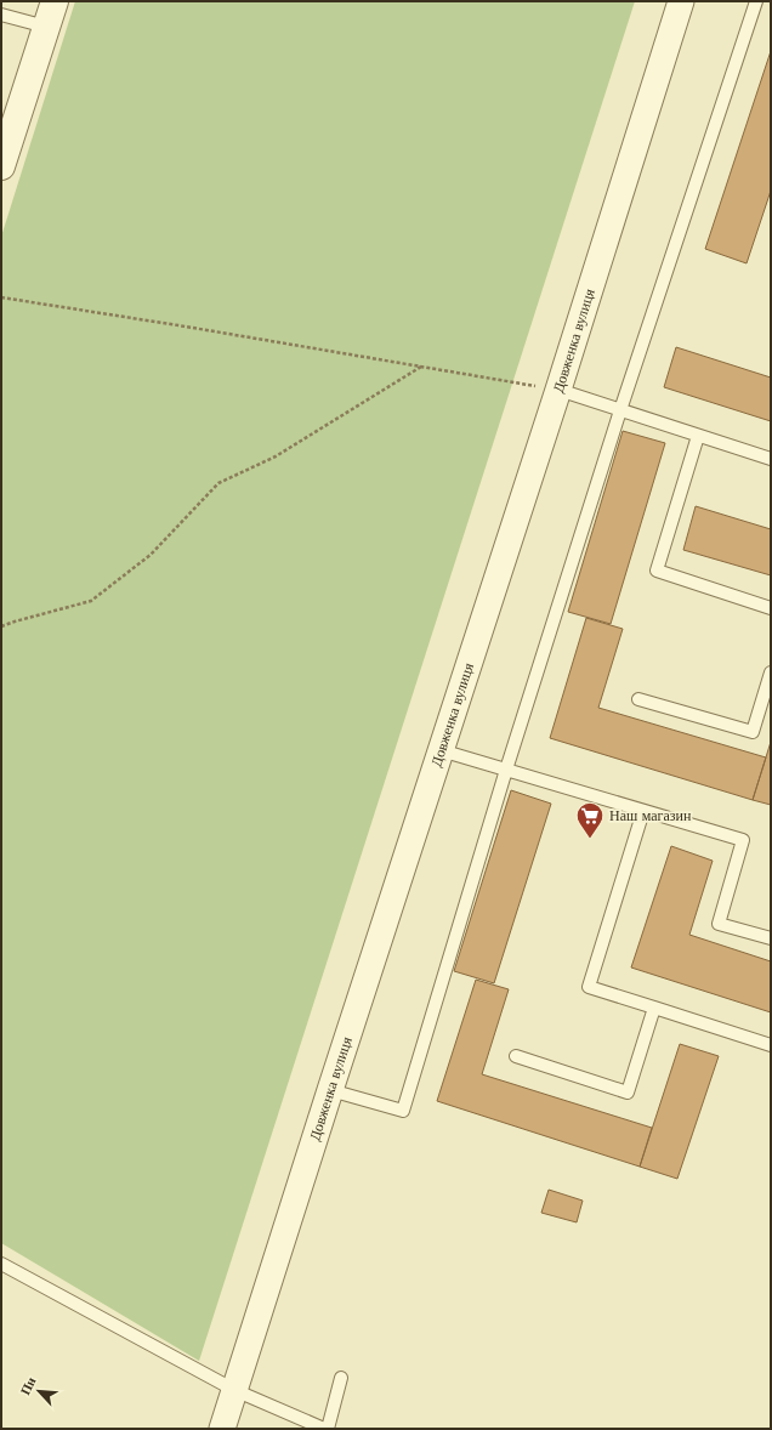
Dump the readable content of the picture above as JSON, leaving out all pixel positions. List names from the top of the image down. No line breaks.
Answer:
{"streets":{"street":["Довженка вулиця"]},"places":{"supermarket":["Наш магазин"]},"north":"top left"}
